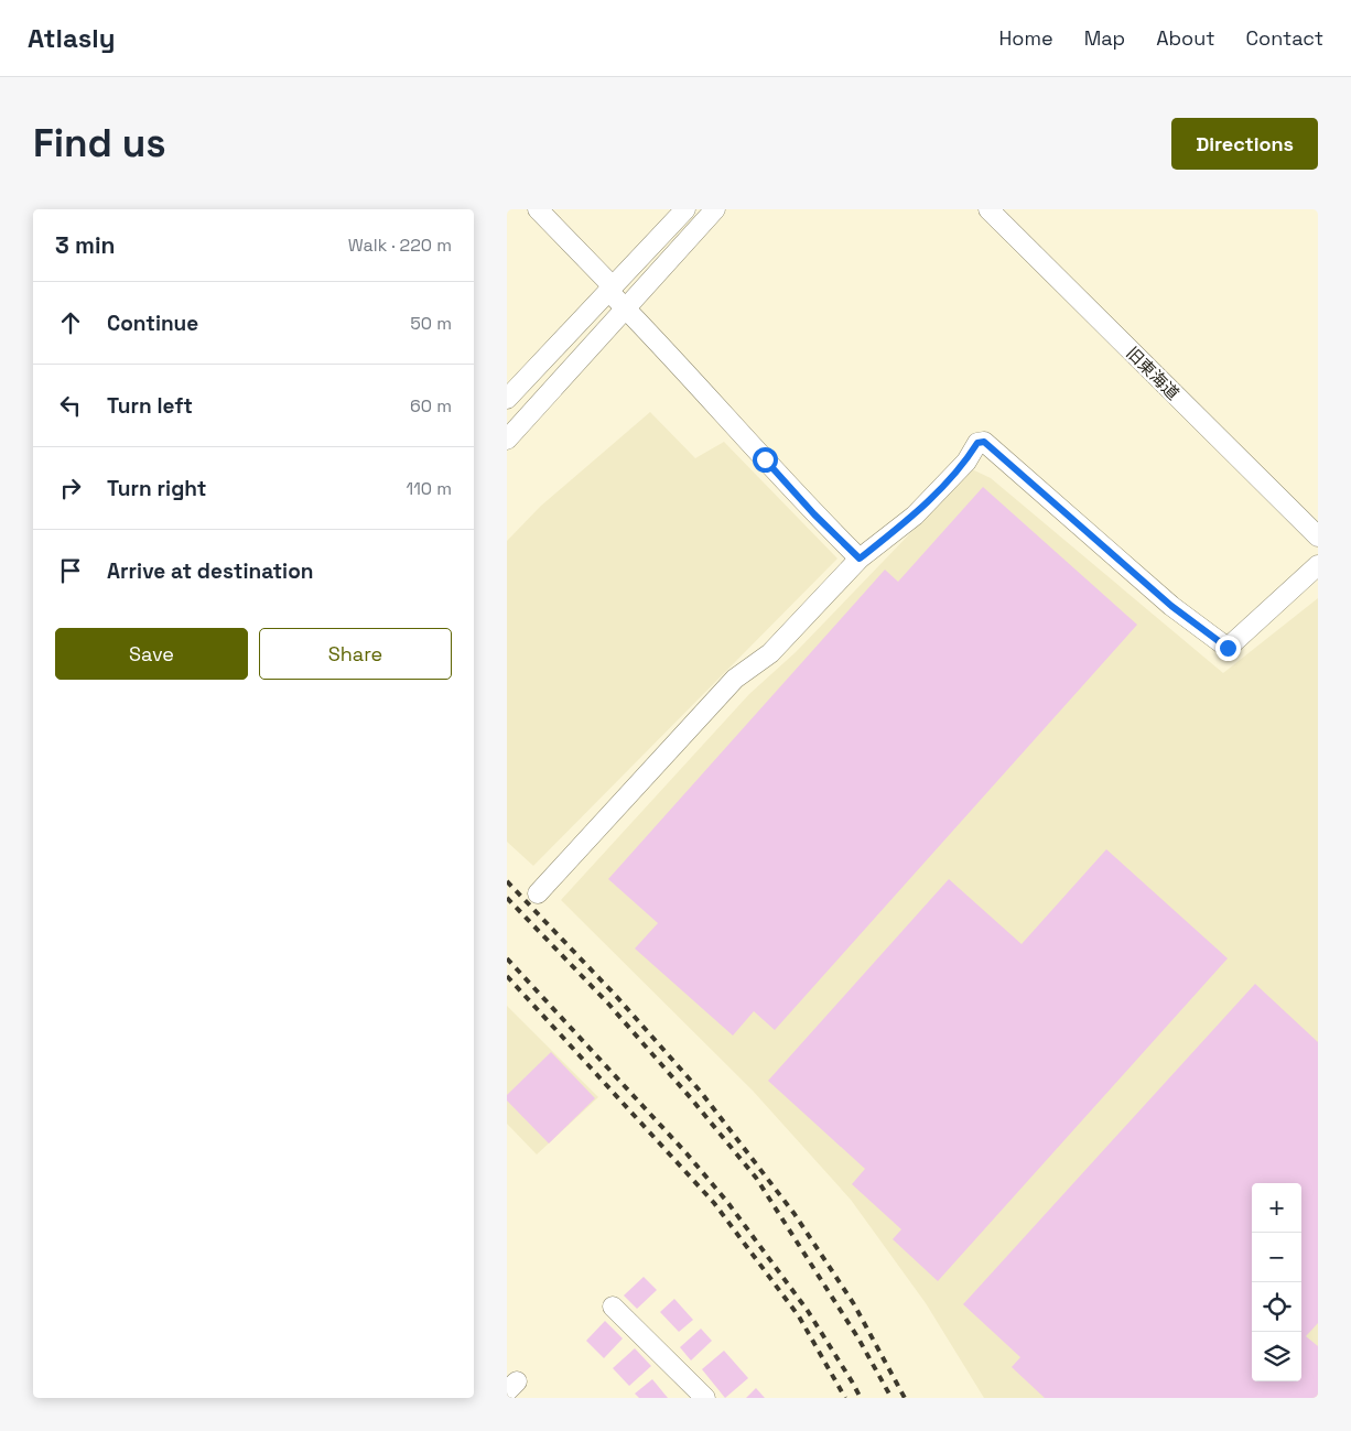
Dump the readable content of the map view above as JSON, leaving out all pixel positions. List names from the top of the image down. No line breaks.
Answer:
{"streets":{"street":["旧東海道"]},"page":{"header":"Atlasly","nav":["Home","Map","About","Contact"],"buttons":["Directions",["Save","Share"]],"title":"Find us","heading":["3 min","Walk · 220 m"],"list":[["Continue","50 m"],["Turn left","60 m"],["Turn right","110 m"],"Arrive at destination"],"map_buttons":["+","−"]}}
